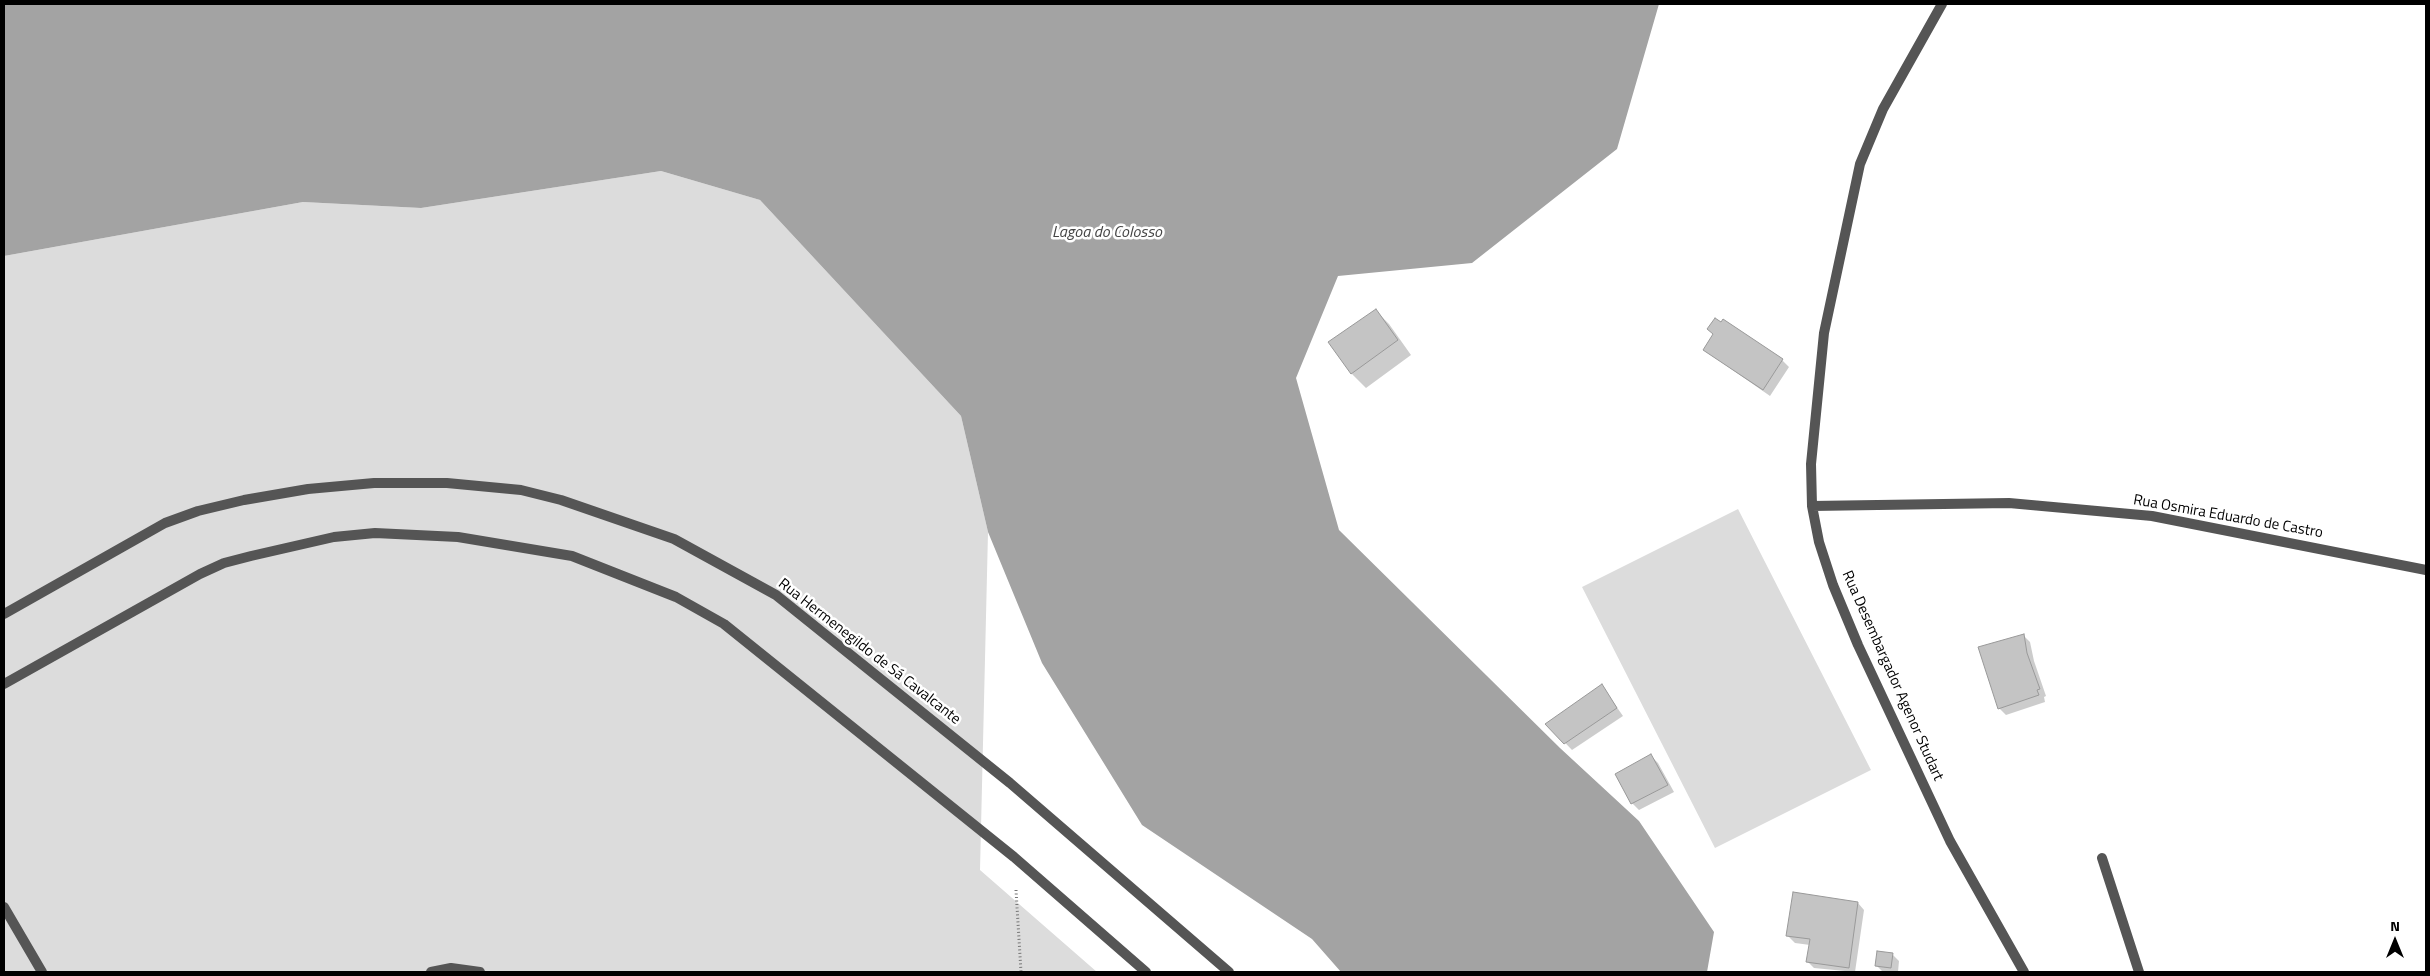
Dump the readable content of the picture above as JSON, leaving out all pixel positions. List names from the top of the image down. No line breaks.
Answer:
{"streets":{"street":["Rua Osmira Eduardo de Castro","Rua Hermenegildo de Sá Cavalcante","Rua Desembargador Agenor Studart"]},"crossings":[["Rua Osmira Eduardo de Castro","Rua Desembargador Agenor Studart"]],"water":["Lagoa do Colosso"],"north":"top"}
